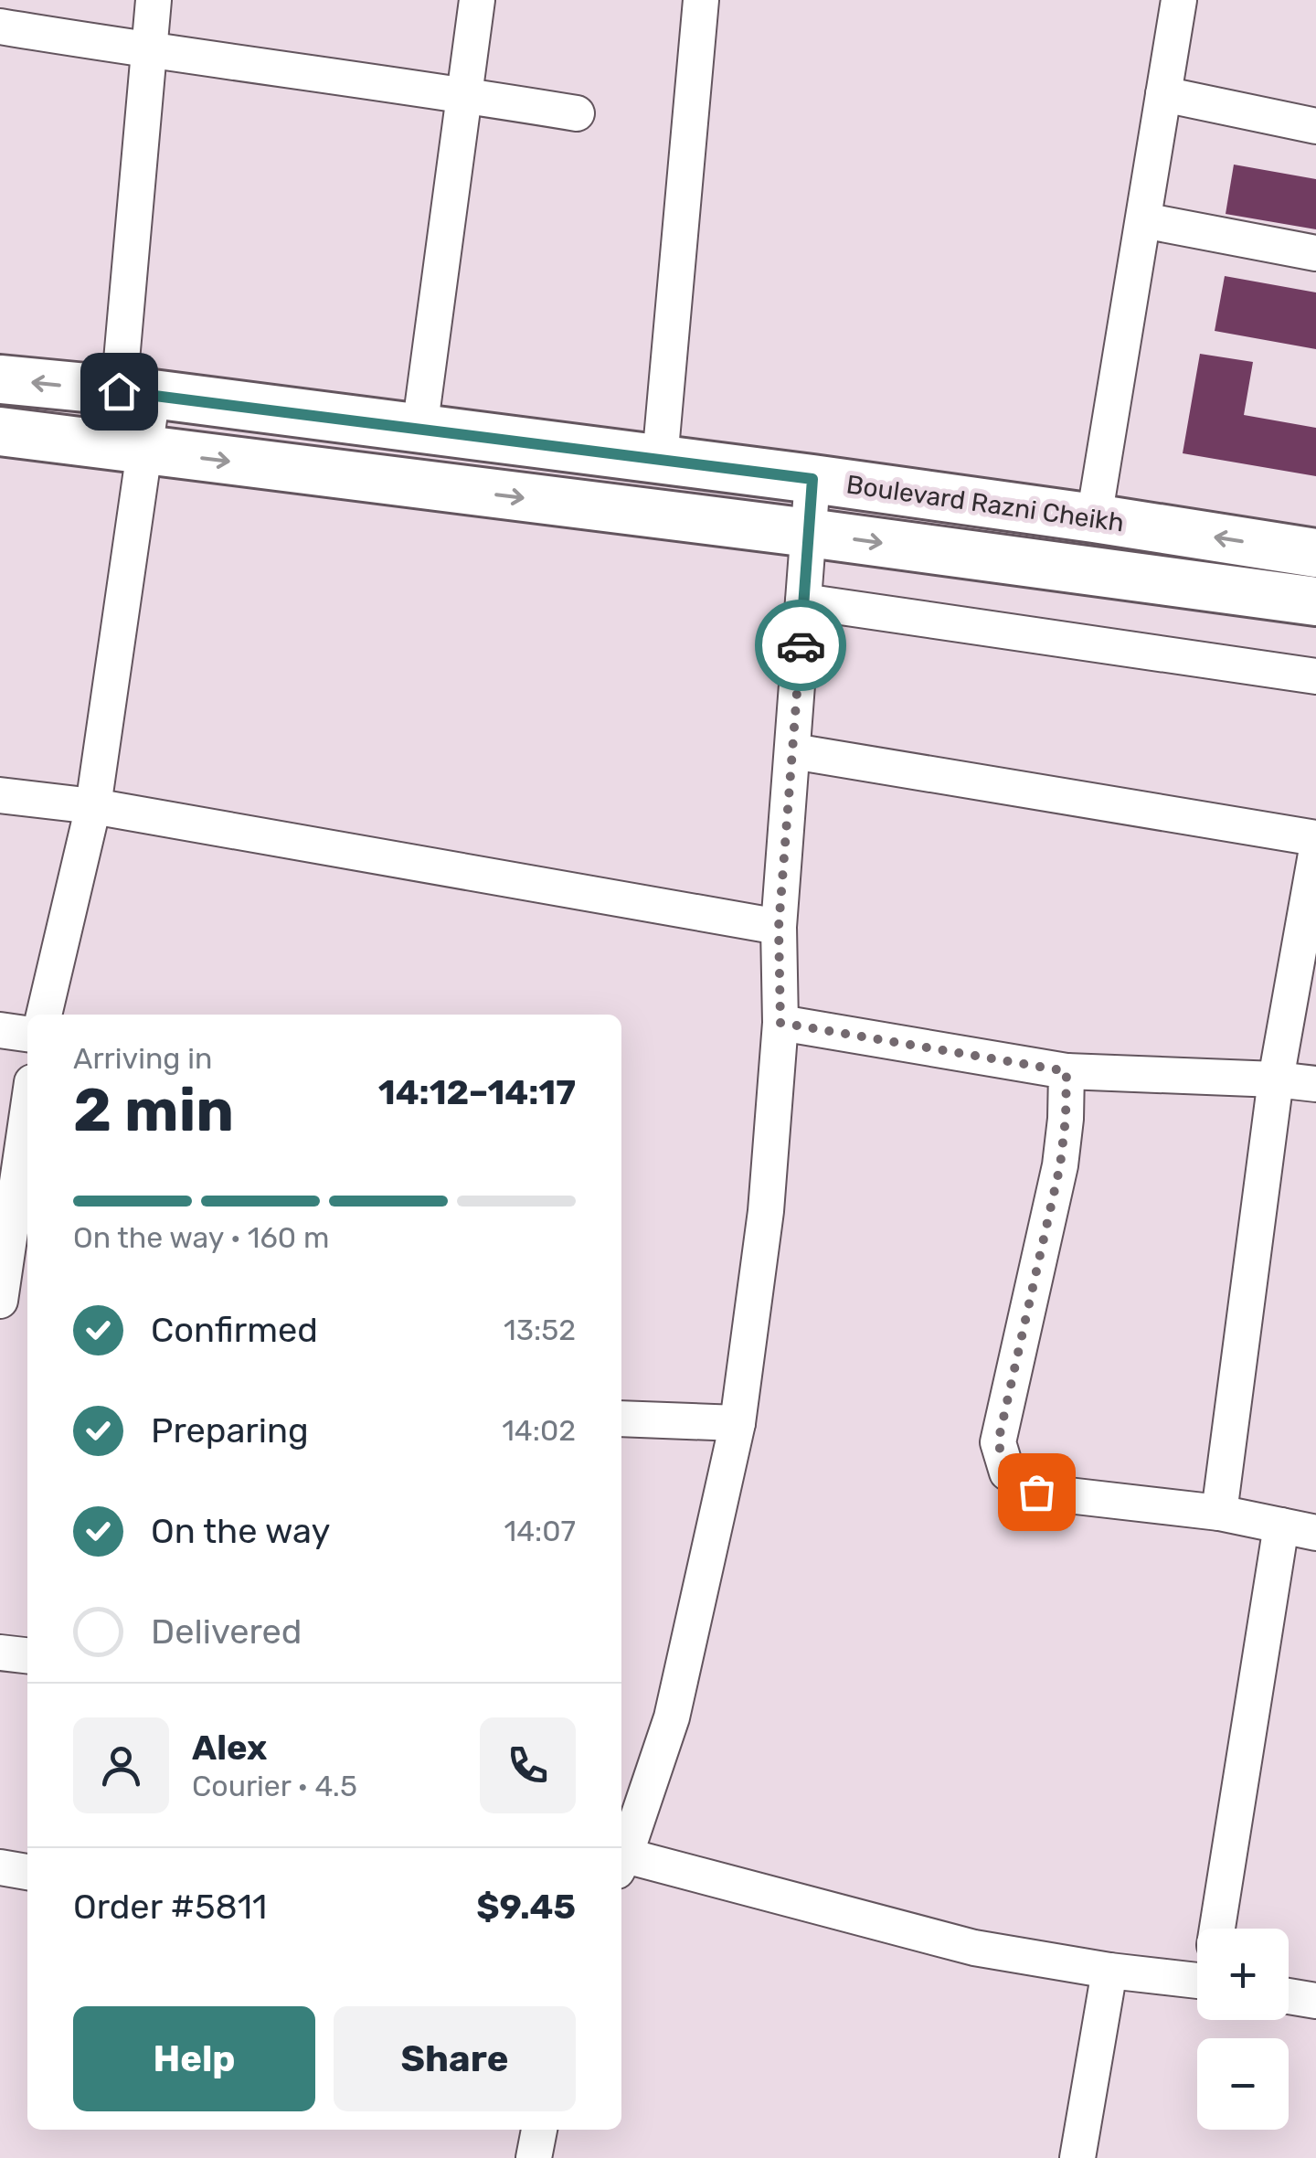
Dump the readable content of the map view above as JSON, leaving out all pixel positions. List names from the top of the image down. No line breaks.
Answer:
{"streets":{"main road":["Boulevard Razni Cheikh"]},"page":{"heading":["2 min","Arriving in","14:12–14:17"],"panel":["Alex","Courier · 4.5","Order #5811","$9.45"],"bar":"On the way · 160 m","list":[["Confirmed","13:52"],["Preparing","14:02"],["On the way","14:07"],"Delivered"],"map_buttons":["+","−"],"buttons":["Help","Share"]}}
